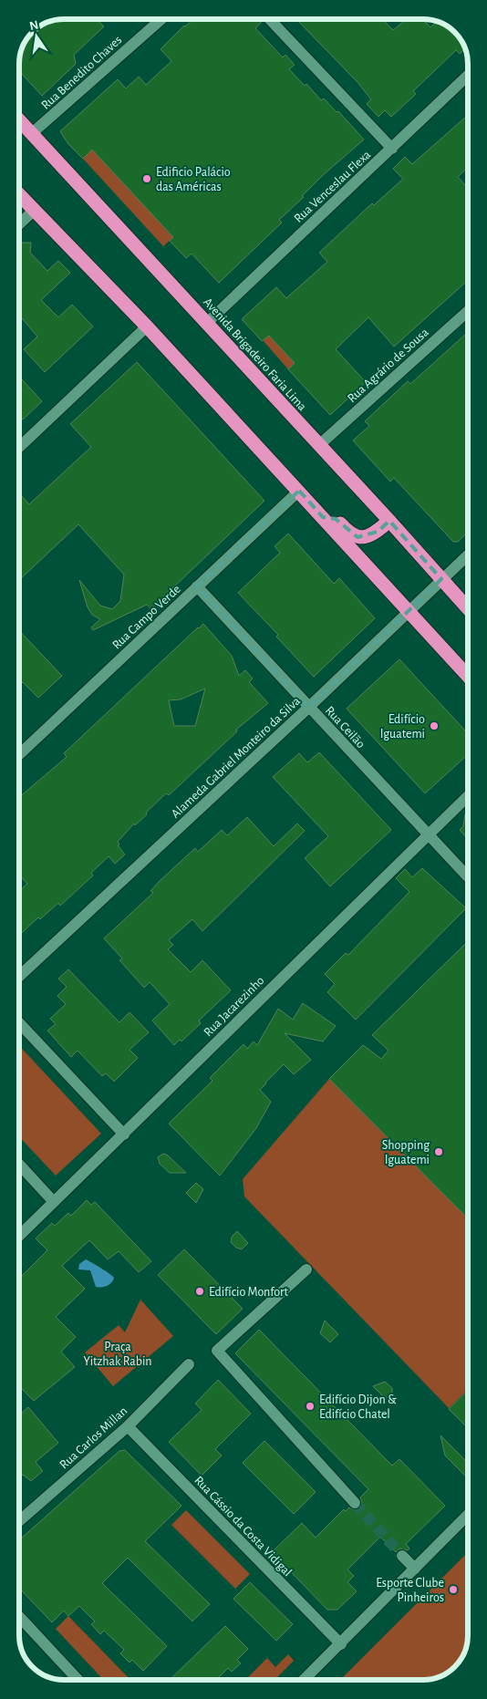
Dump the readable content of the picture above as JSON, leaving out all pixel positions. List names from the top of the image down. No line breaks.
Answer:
{"streets":{"highway":["Avenida Brigadeiro Faria Lima"],"street":["Rua Benedito Chaves","Rua Venceslau Flexa","Rua Agrário de Sousa","Rua Campo Verde","Rua Ceilão","Alameda Gabriel Monteiro da Silva","Rua Jacarezinho","Rua Carlos Millan","Rua Cássio da Costa Vidigal"]},"crossings":[["Rua Benedito Chaves","Avenida Brigadeiro Faria Lima"],["Rua Venceslau Flexa","Avenida Brigadeiro Faria Lima"],["Avenida Brigadeiro Faria Lima","Rua Agrário de Sousa"],["Avenida Brigadeiro Faria Lima","Alameda Gabriel Monteiro da Silva"],["Rua Campo Verde","Rua Ceilão"],["Rua Ceilão","Alameda Gabriel Monteiro da Silva"],["Rua Ceilão","Rua Jacarezinho"],["Rua Carlos Millan","Rua Cássio da Costa Vidigal"]],"parks":["Praça Yitzhak Rabin"],"places":["Edificio Palácio das Américas","Edifício Iguatemi","Shopping Iguatemi","Edifício Monfort","Edifício Dijon & Edifício Chatel","Esporte Clube Pinheiros"],"north":"top"}
